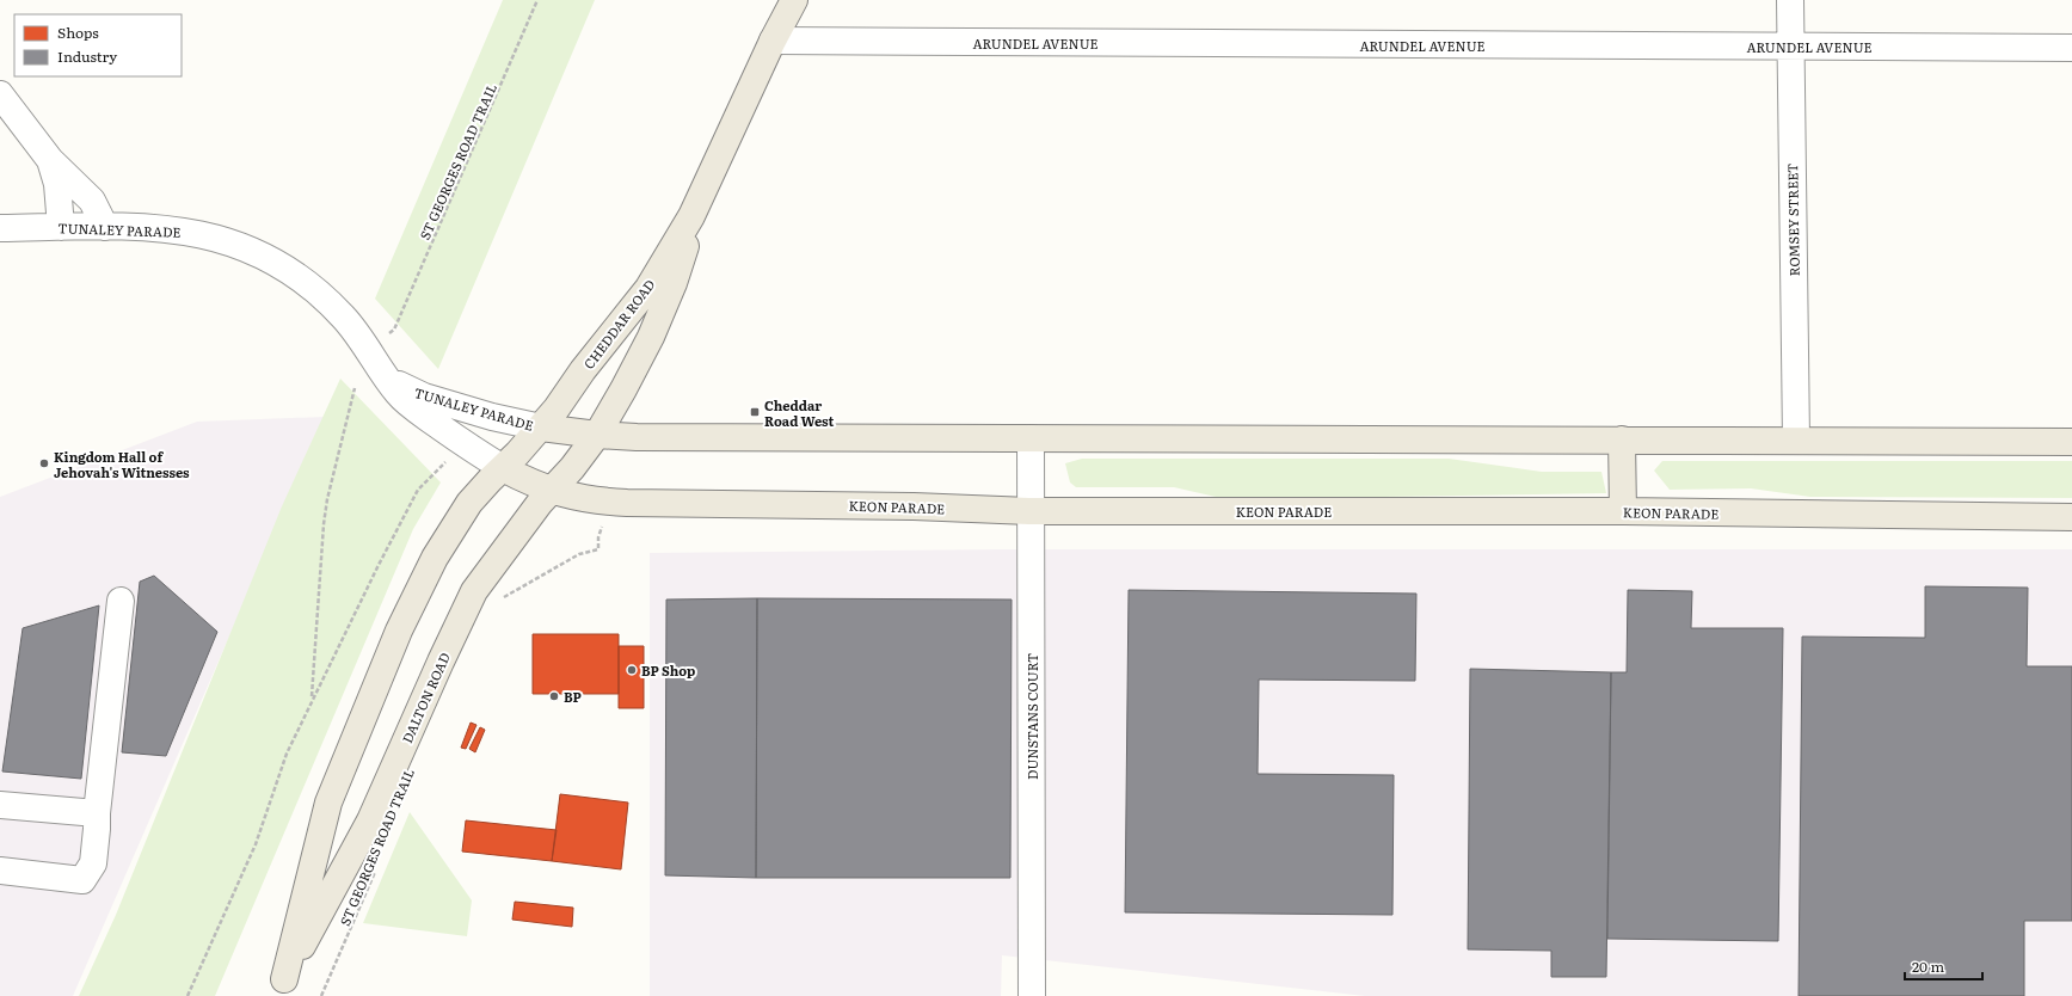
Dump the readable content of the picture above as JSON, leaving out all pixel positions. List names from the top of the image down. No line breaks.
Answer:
{"streets":{"main road":["CHEDDAR ROAD","KEON PARADE","DALTON ROAD"],"street":["ARUNDEL AVENUE","ROMSEY STREET","TUNALEY PARADE","DUNSTANS COURT"],"path":["ST GEORGES ROAD TRAIL"]},"crossings":[["ARUNDEL AVENUE","ROMSEY STREET"],["ARUNDEL AVENUE","CHEDDAR ROAD"],["TUNALEY PARADE","CHEDDAR ROAD"],["TUNALEY PARADE","KEON PARADE"],["TUNALEY PARADE","DALTON ROAD"],["CHEDDAR ROAD","DALTON ROAD"],["KEON PARADE","DALTON ROAD"],["KEON PARADE","DUNSTANS COURT"]],"places":{"transit":["Cheddar Road West"],"other":["Kingdom Hall of Jehovah's Witnesses","BP Shop","BP"]},"legend":["Shops","Industry"],"scale_bar":"20 m"}
